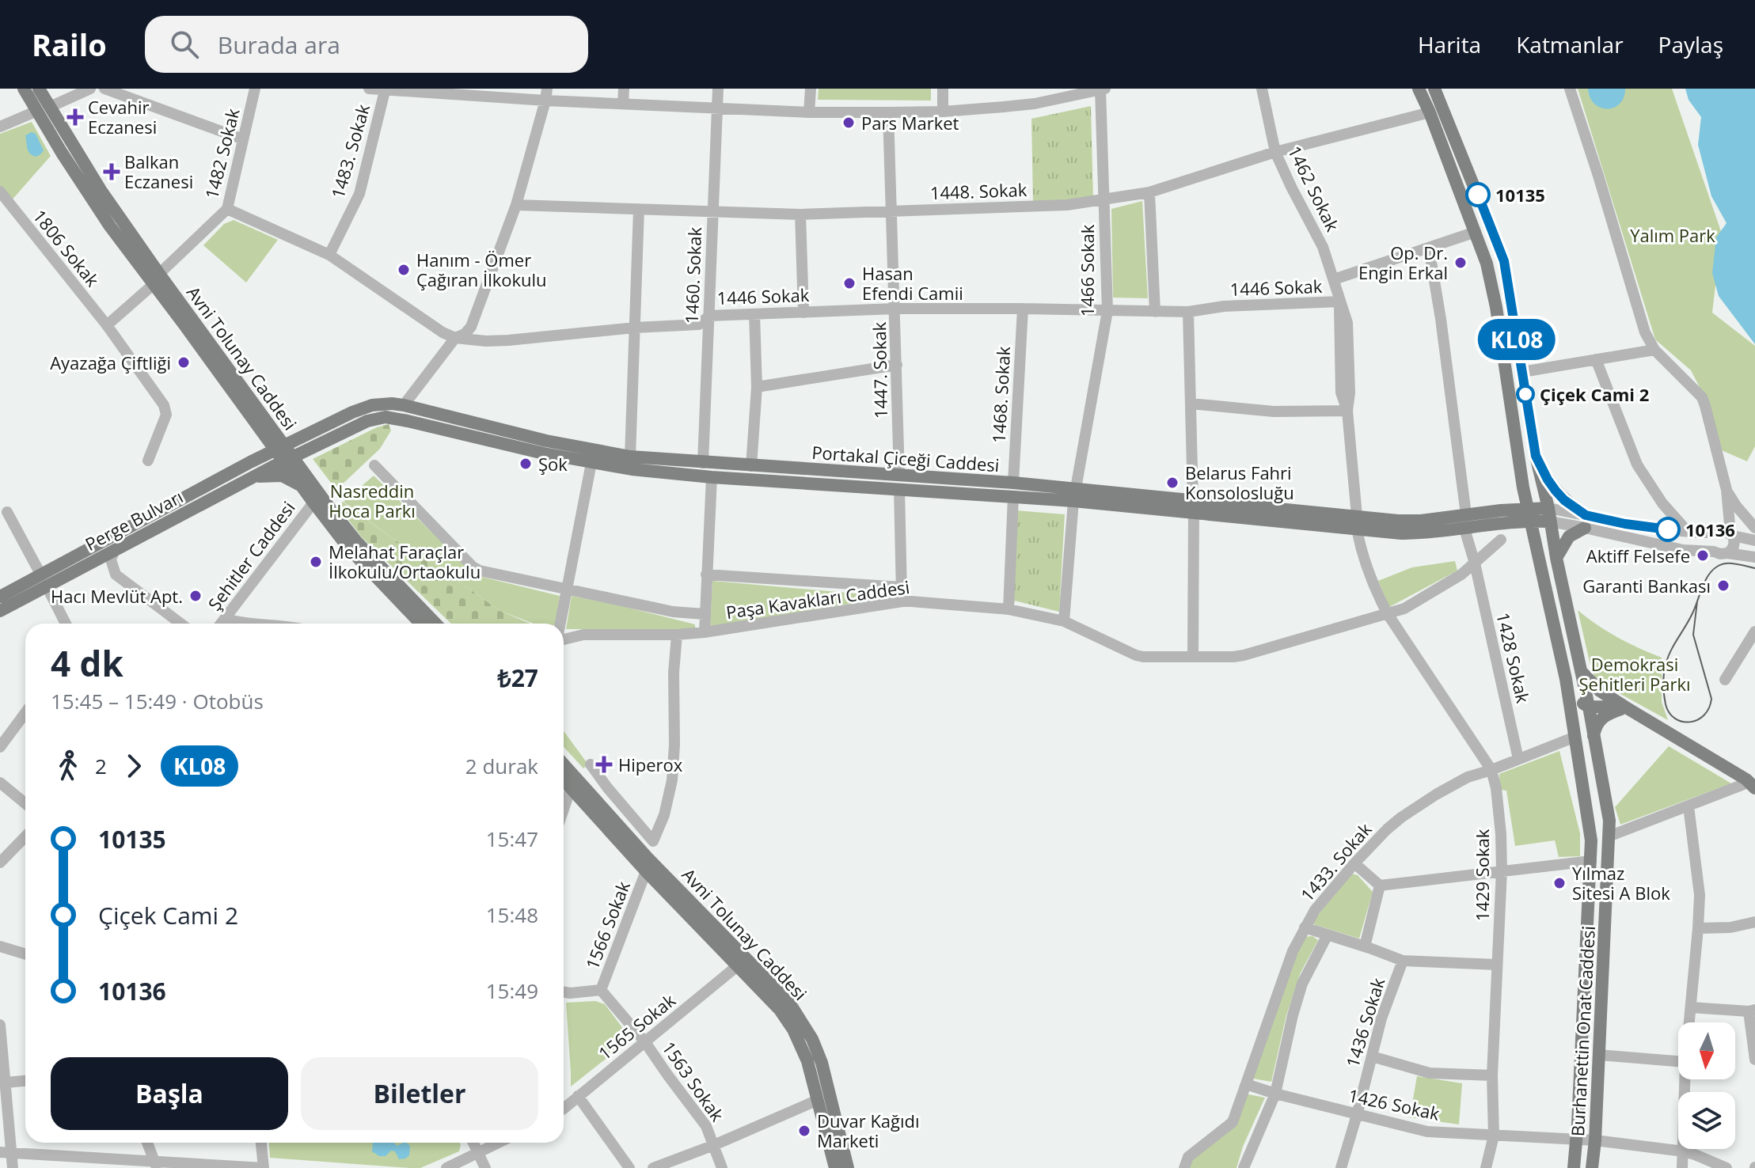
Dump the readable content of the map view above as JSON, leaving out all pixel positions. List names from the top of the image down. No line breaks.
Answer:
{"streets":{"main road":["Avni Tolunay Caddesi","Portakal Çiceği Caddesi","Perge Bulvarı","Burhanettin Onat Caddesi"],"street":["1483. Sokak","1482 Sokak","1462 Sokak","1448. Sokak","1806 Sokak","1466 Sokak","1460. Sokak","1446 Sokak","1447. Sokak","1468. Sokak","Şehitler Caddesi","Paşa Kavakları Caddesi","1428 Sokak","1433. Sokak","1429 Sokak","1566 Sokak","1436 Sokak","1565 Sokak","1563 Sokak","1426 Sokak"]},"crossings":[["1483. Sokak","1446 Sokak"],["1482 Sokak","1806 Sokak"],["1482 Sokak","1446 Sokak"],["1482 Sokak","Avni Tolunay Caddesi"],["1462 Sokak","1448. Sokak"],["1462 Sokak","1446 Sokak"],["1462 Sokak","Portakal Çiceği Caddesi"],["1462 Sokak","Paşa Kavakları Caddesi"],["1462 Sokak","1429 Sokak"],["1448. Sokak","1466 Sokak"],["1448. Sokak","1460. Sokak"],["1448. Sokak","1447. Sokak"],["1448. Sokak","Burhanettin Onat Caddesi"],["1466 Sokak","1446 Sokak"],["1466 Sokak","Portakal Çiceği Caddesi"],["1466 Sokak","Paşa Kavakları Caddesi"],["1460. Sokak","1446 Sokak"],["1460. Sokak","Portakal Çiceği Caddesi"],["1446 Sokak","1447. Sokak"],["1446 Sokak","1468. Sokak"],["Avni Tolunay Caddesi","Portakal Çiceği Caddesi"],["Avni Tolunay Caddesi","Perge Bulvarı"],["Avni Tolunay Caddesi","Şehitler Caddesi"],["Avni Tolunay Caddesi","1566 Sokak"],["Avni Tolunay Caddesi","1565 Sokak"],["1447. Sokak","Portakal Çiceği Caddesi"],["1468. Sokak","Portakal Çiceği Caddesi"],["Portakal Çiceği Caddesi","Perge Bulvarı"],["Portakal Çiceği Caddesi","1428 Sokak"],["Portakal Çiceği Caddesi","Burhanettin Onat Caddesi"],["Paşa Kavakları Caddesi","1428 Sokak"],["Paşa Kavakları Caddesi","1429 Sokak"],["1428 Sokak","1433. Sokak"],["1433. Sokak","1429 Sokak"],["1433. Sokak","Burhanettin Onat Caddesi"],["1433. Sokak","1426 Sokak"],["1429 Sokak","1426 Sokak"],["1566 Sokak","1563 Sokak"],["1436 Sokak","1426 Sokak"],["1565 Sokak","1563 Sokak"],["Burhanettin Onat Caddesi","1426 Sokak"]],"parks":["Yalım Park","Nasreddin Hoca Parkı","Demokrasi Şehitleri Parkı"],"places":{"health":["Cevahir Eczanesi","Balkan Eczanesi","Hiperox"],"other":["Pars Market","10135","Op. Dr. Engin Erkal","Hanım - Ömer Çağıran İlkokulu","Hasan Efendi Camii","Ayazağa Çiftliği","Çiçek Cami 2","Şok","Belarus Fahri Konsolosluğu","10136","Aktiff Felsefe","Melahat Faraçlar İlkokulu/Ortaokulu","Garanti Bankası","Hacı Mevlüt Apt.","Yılmaz Sitesi A Blok","Duvar Kağıdı Marketi"]},"lines":["bus line KL08"],"north":"bottom","page":{"header":"Railo","search":"Burada ara","nav":["Harita","Katmanlar","Paylaş"],"on_map":"KL08","heading":["4 dk","15:45 – 15:49 · Otobüs","₺27"],"legs":["2","KL08","2 durak"],"list":[{"name":"10135","value":"15:47"},{"name":"Çiçek Cami 2","value":"15:48"},{"name":"10136","value":"15:49"}],"buttons":["Başla","Biletler"]}}
